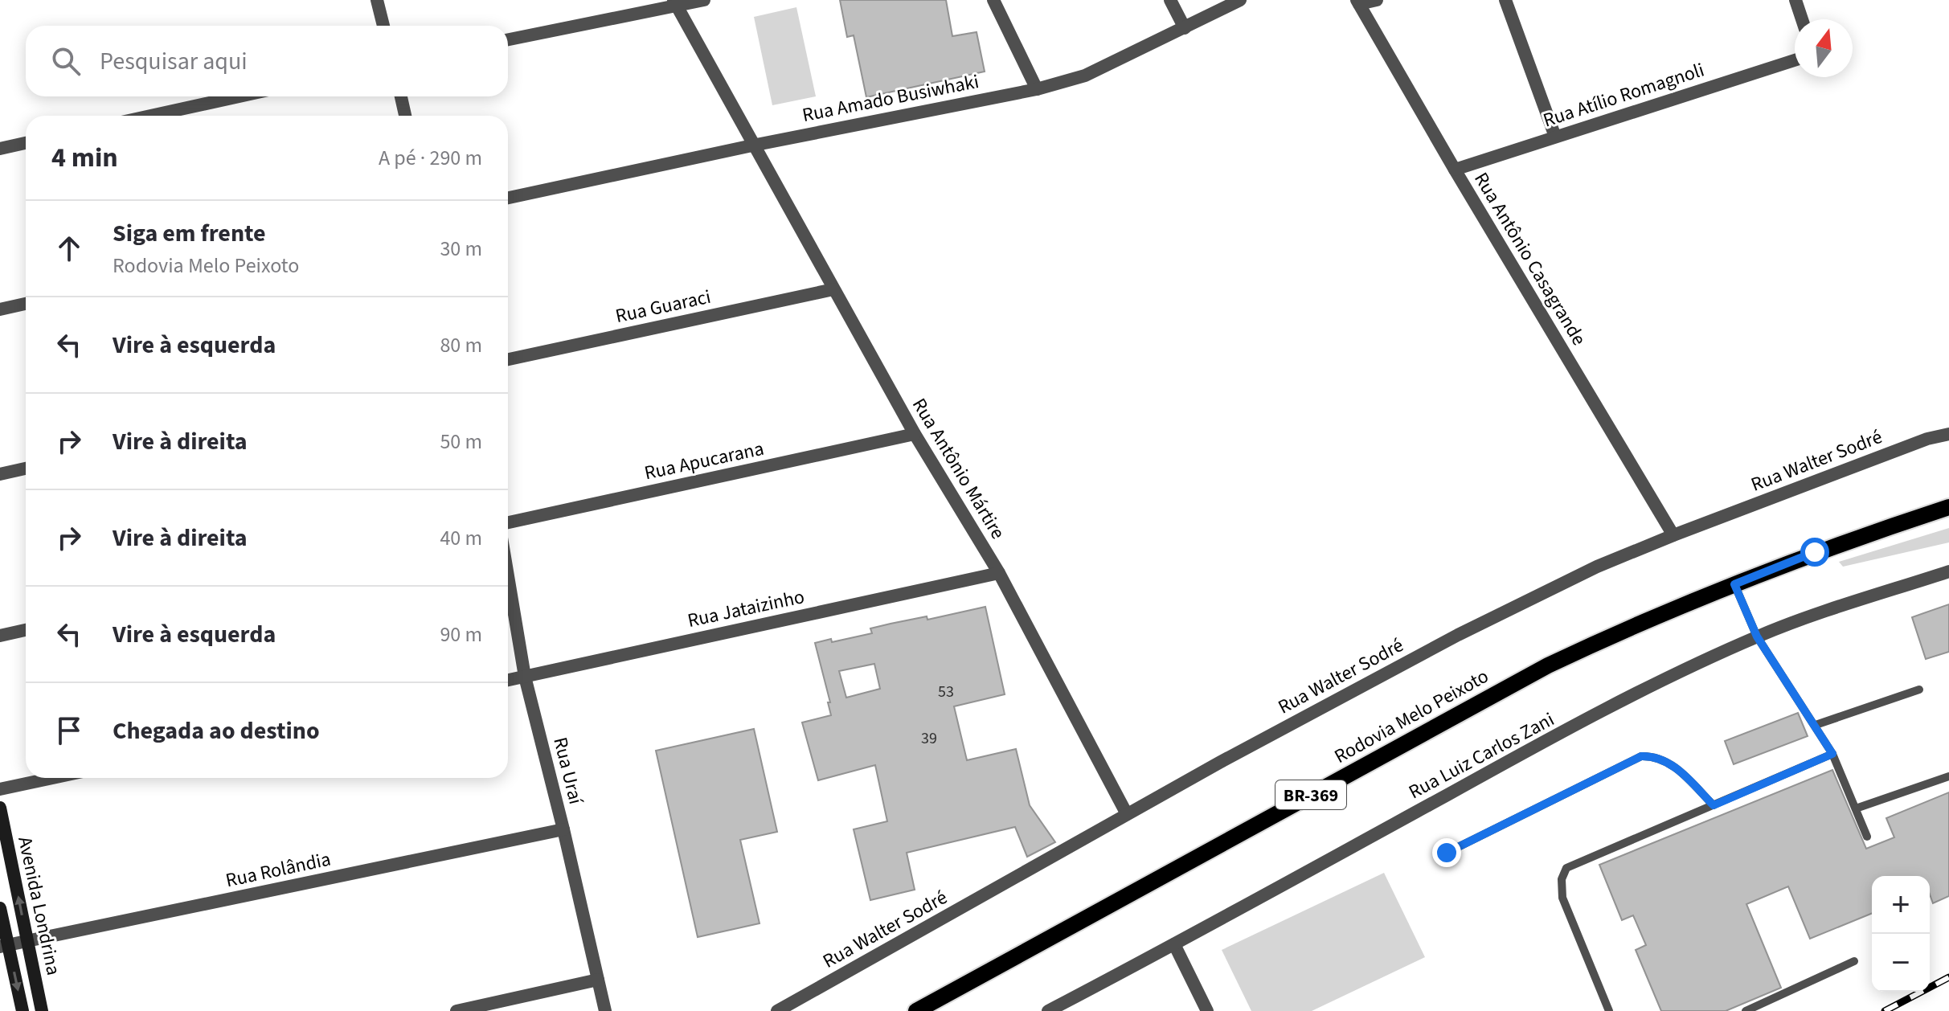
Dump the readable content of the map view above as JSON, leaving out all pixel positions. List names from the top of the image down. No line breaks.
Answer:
{"streets":{"main road":["Rodovia Melo Peixoto","BR-369"],"street":["Rua Atílio Romagnoli","Rua Amado Busiwhaki","Rua Antônio Casagrande","Rua Guaraci","Rua Apucarana","Rua Walter Sodré","Rua Antônio Mártire","Rua Jataizinho","Rua Luiz Carlos Zani","Rua Uraí","Rua Rolândia","Avenida Londrina"]},"crossings":[["Rua Atílio Romagnoli","Rua Antônio Casagrande"],["Rua Amado Busiwhaki","Rua Antônio Mártire"],["Rua Antônio Casagrande","Rua Walter Sodré"],["Rua Guaraci","Rua Antônio Mártire"],["Rua Apucarana","Rua Antônio Mártire"],["Rua Walter Sodré","Rua Antônio Mártire"],["Rua Antônio Mártire","Rua Jataizinho"],["Rua Jataizinho","Rua Uraí"],["Rua Uraí","Rua Rolândia"],["Rua Rolândia","Avenida Londrina"]],"house_numbers":["53","39"],"north":"top","page":{"search":"Pesquisar aqui","heading":["4 min","A pé · 290 m"],"list":[["Siga em frente","Rodovia Melo Peixoto","30 m"],["Vire à esquerda","80 m"],["Vire à direita","50 m"],["Vire à direita","40 m"],["Vire à esquerda","90 m"],"Chegada ao destino"],"map_buttons":["+","−"]}}
